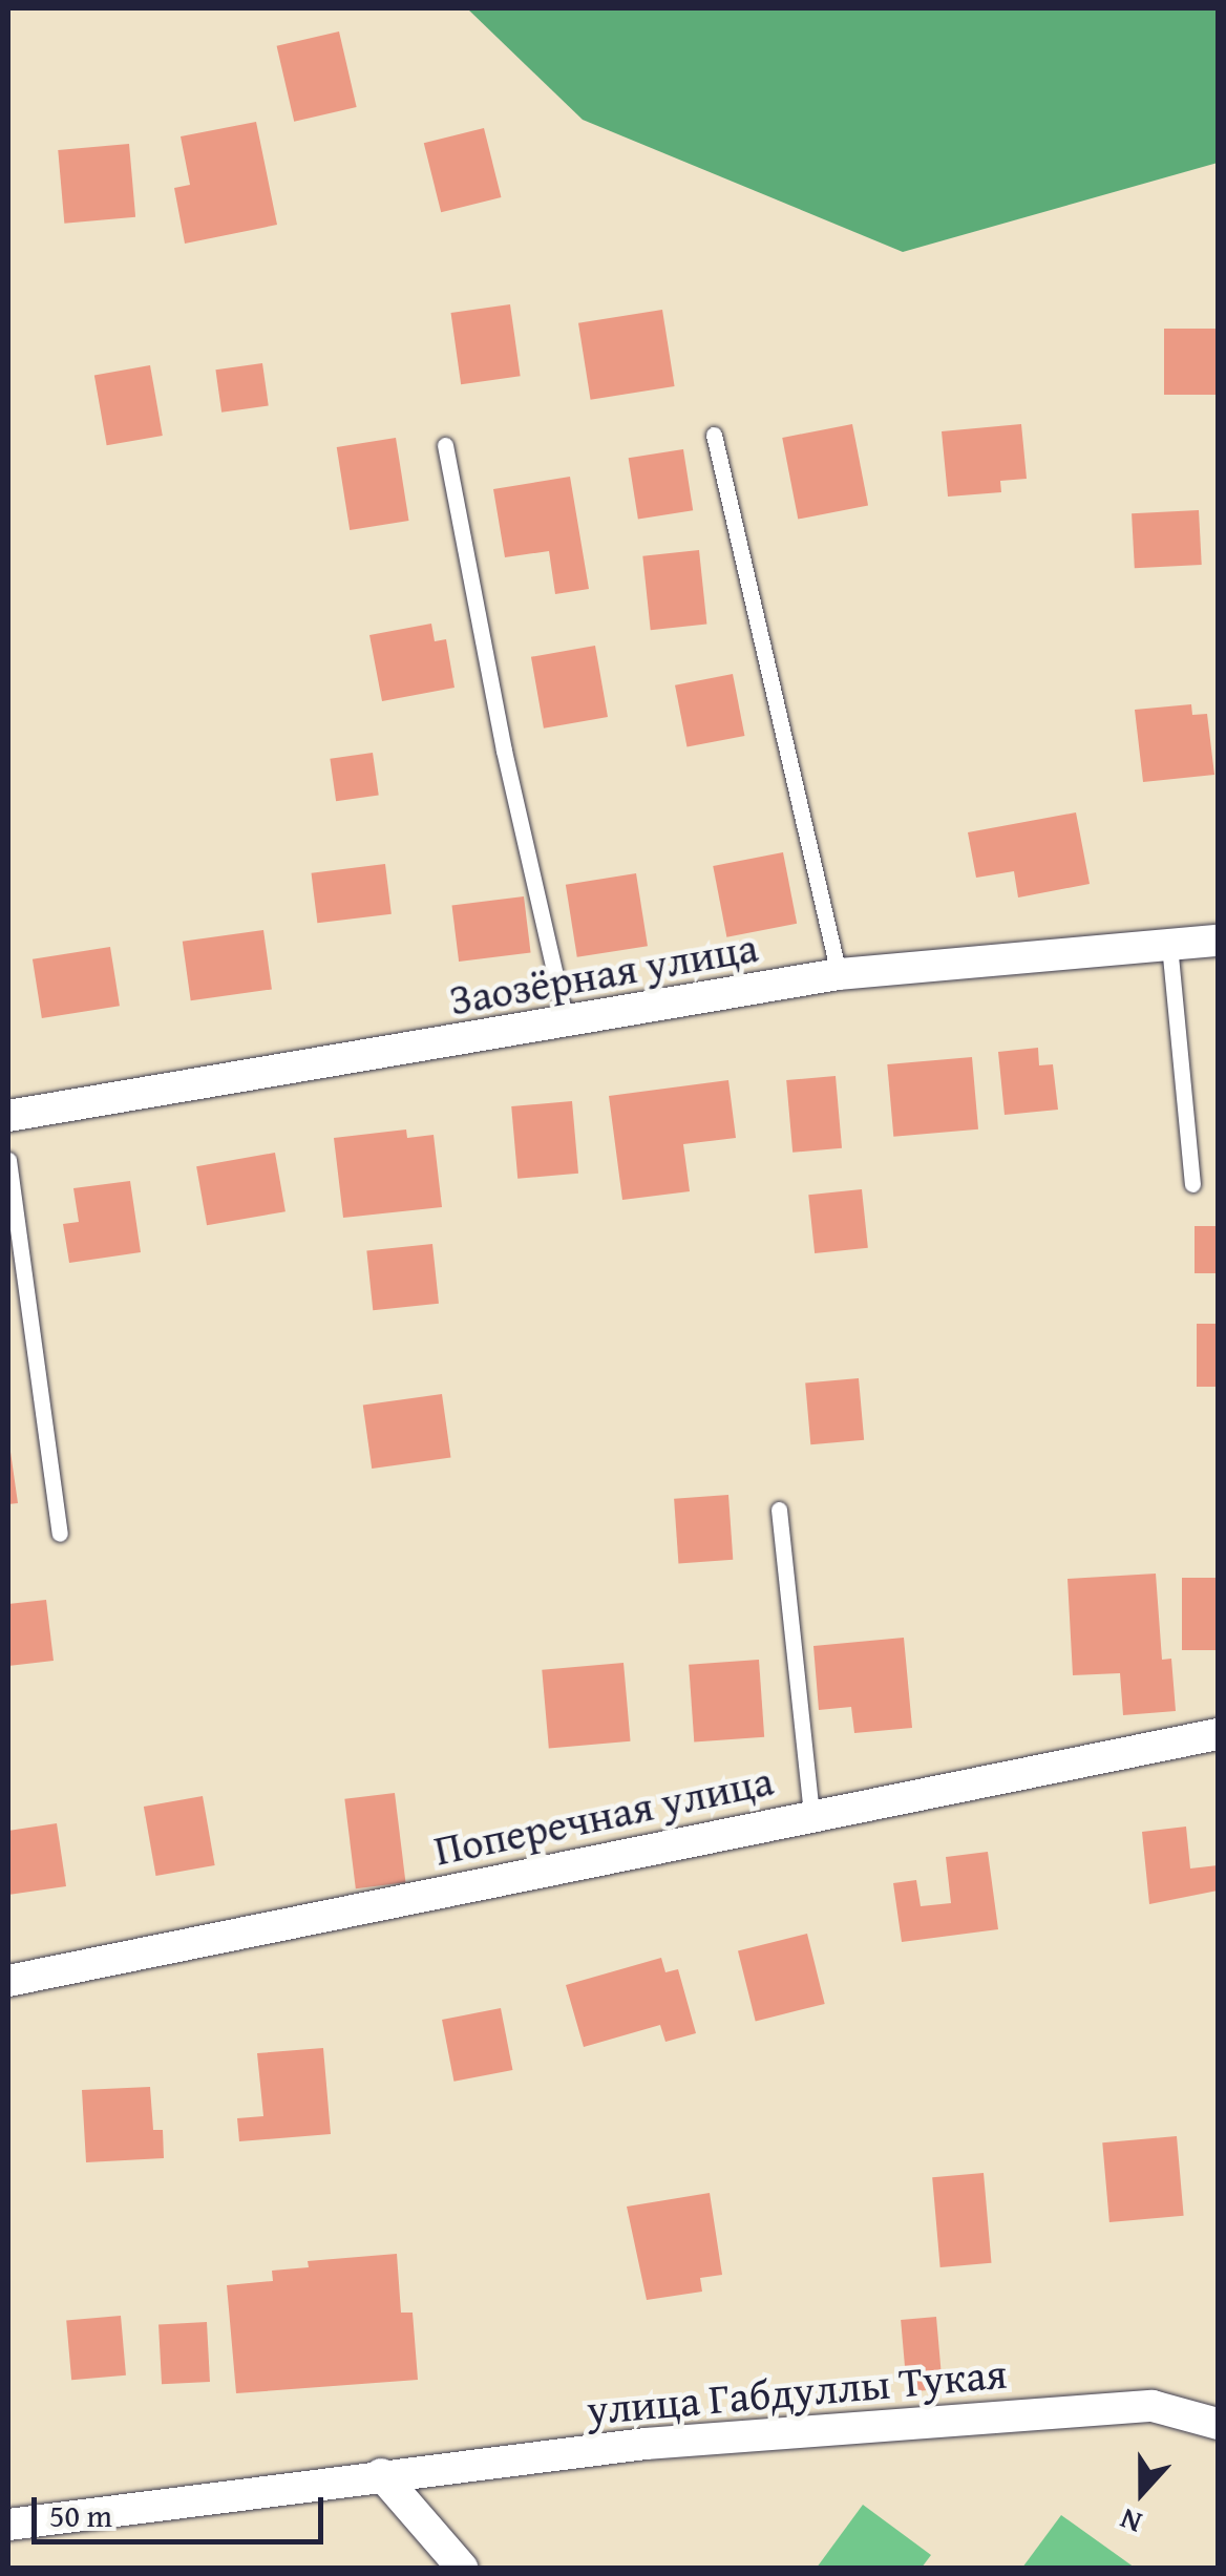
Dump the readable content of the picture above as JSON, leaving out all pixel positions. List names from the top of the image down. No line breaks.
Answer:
{"streets":{"street":["Заозёрная улица","Поперечная улица","улица Габдуллы Тукая"]},"scale_bar":"50 m","north":"bottom"}
